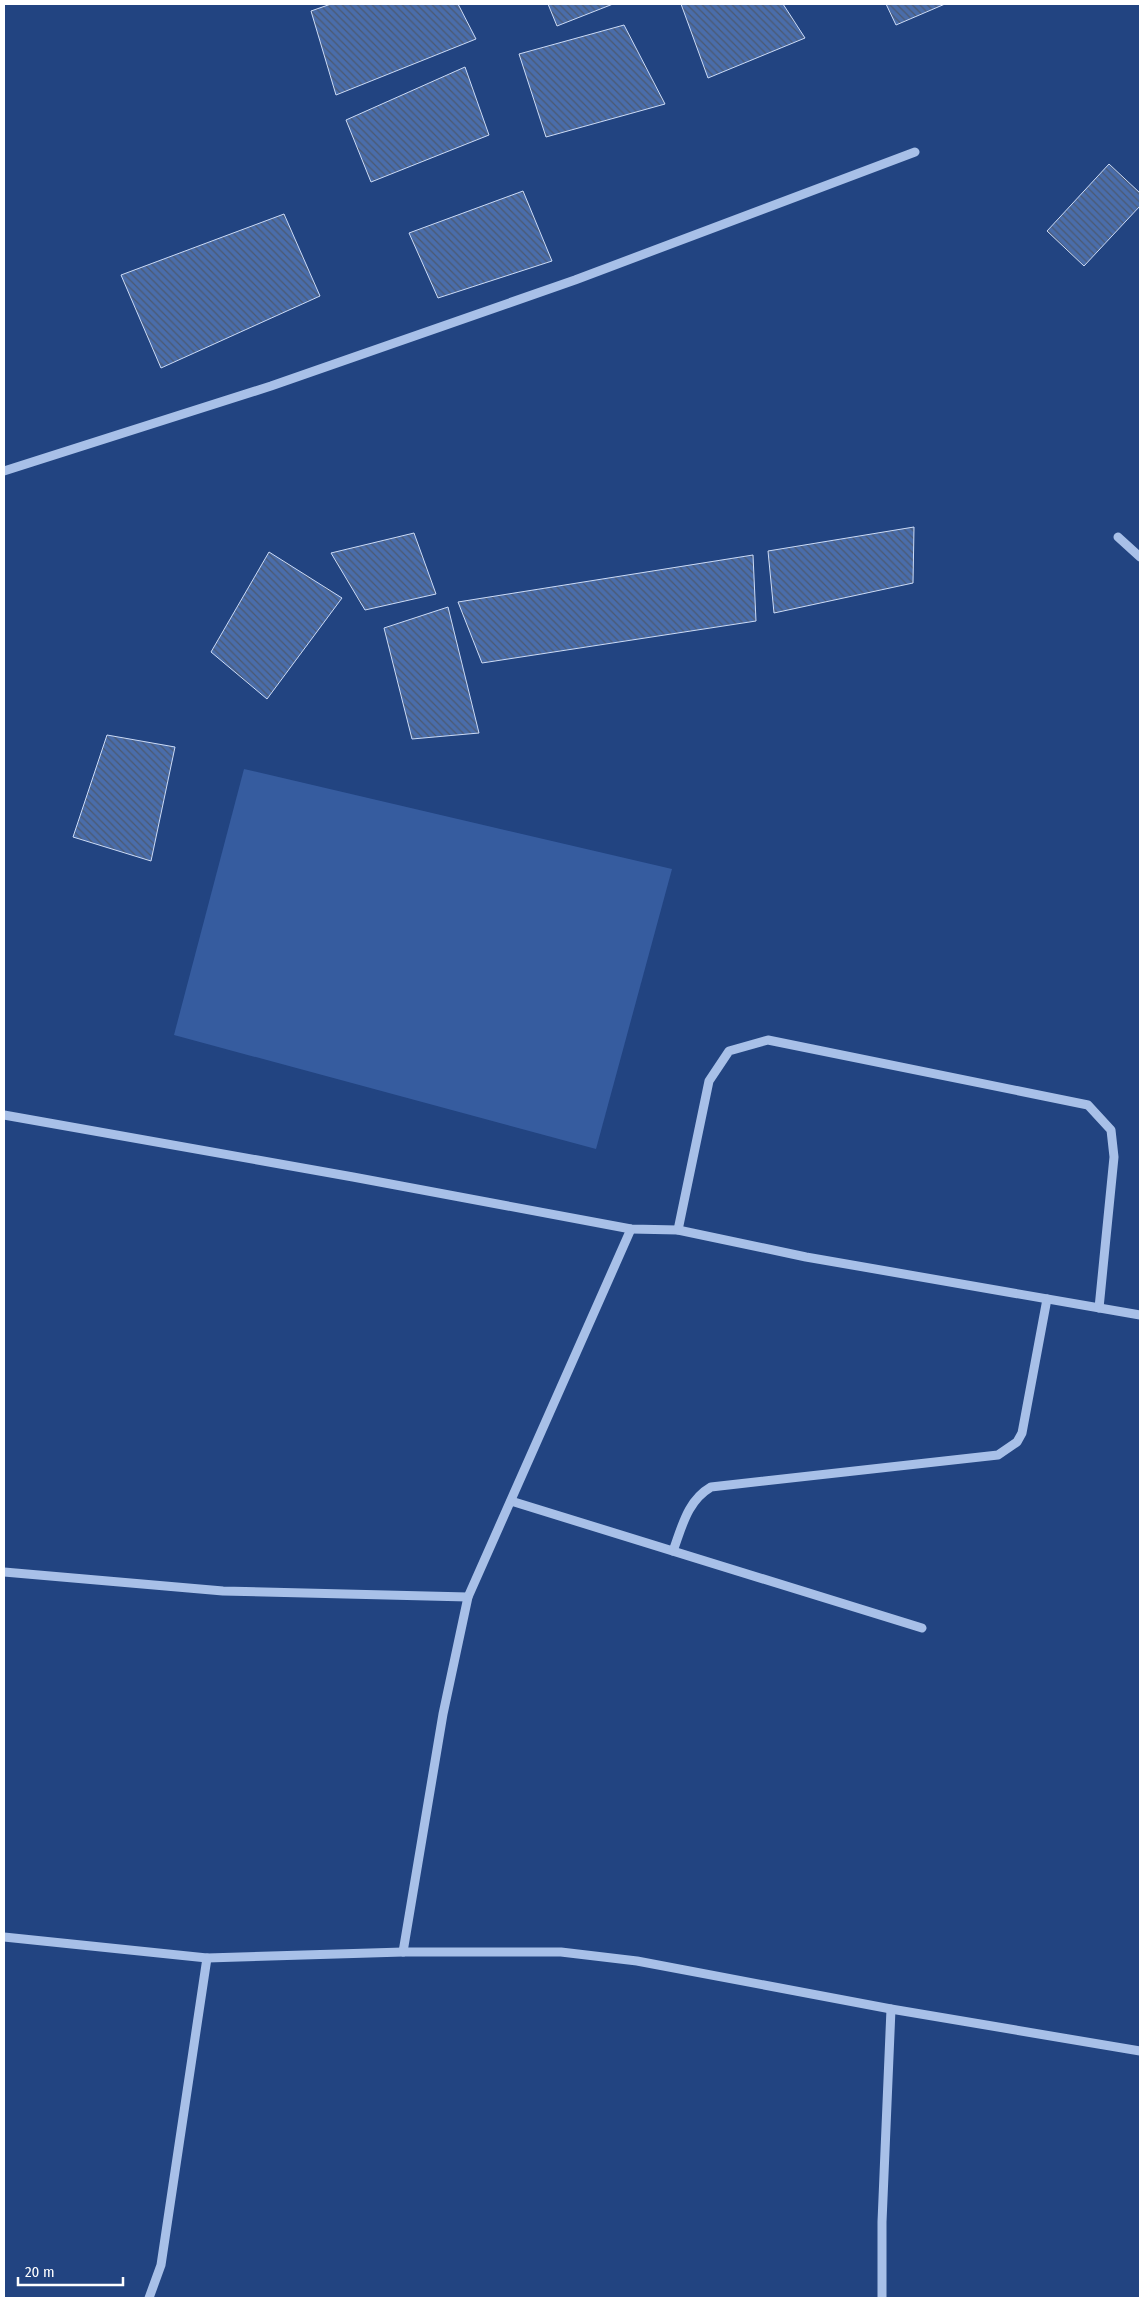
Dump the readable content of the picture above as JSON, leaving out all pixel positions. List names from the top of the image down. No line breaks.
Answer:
{"scale_bar":"20 m"}
